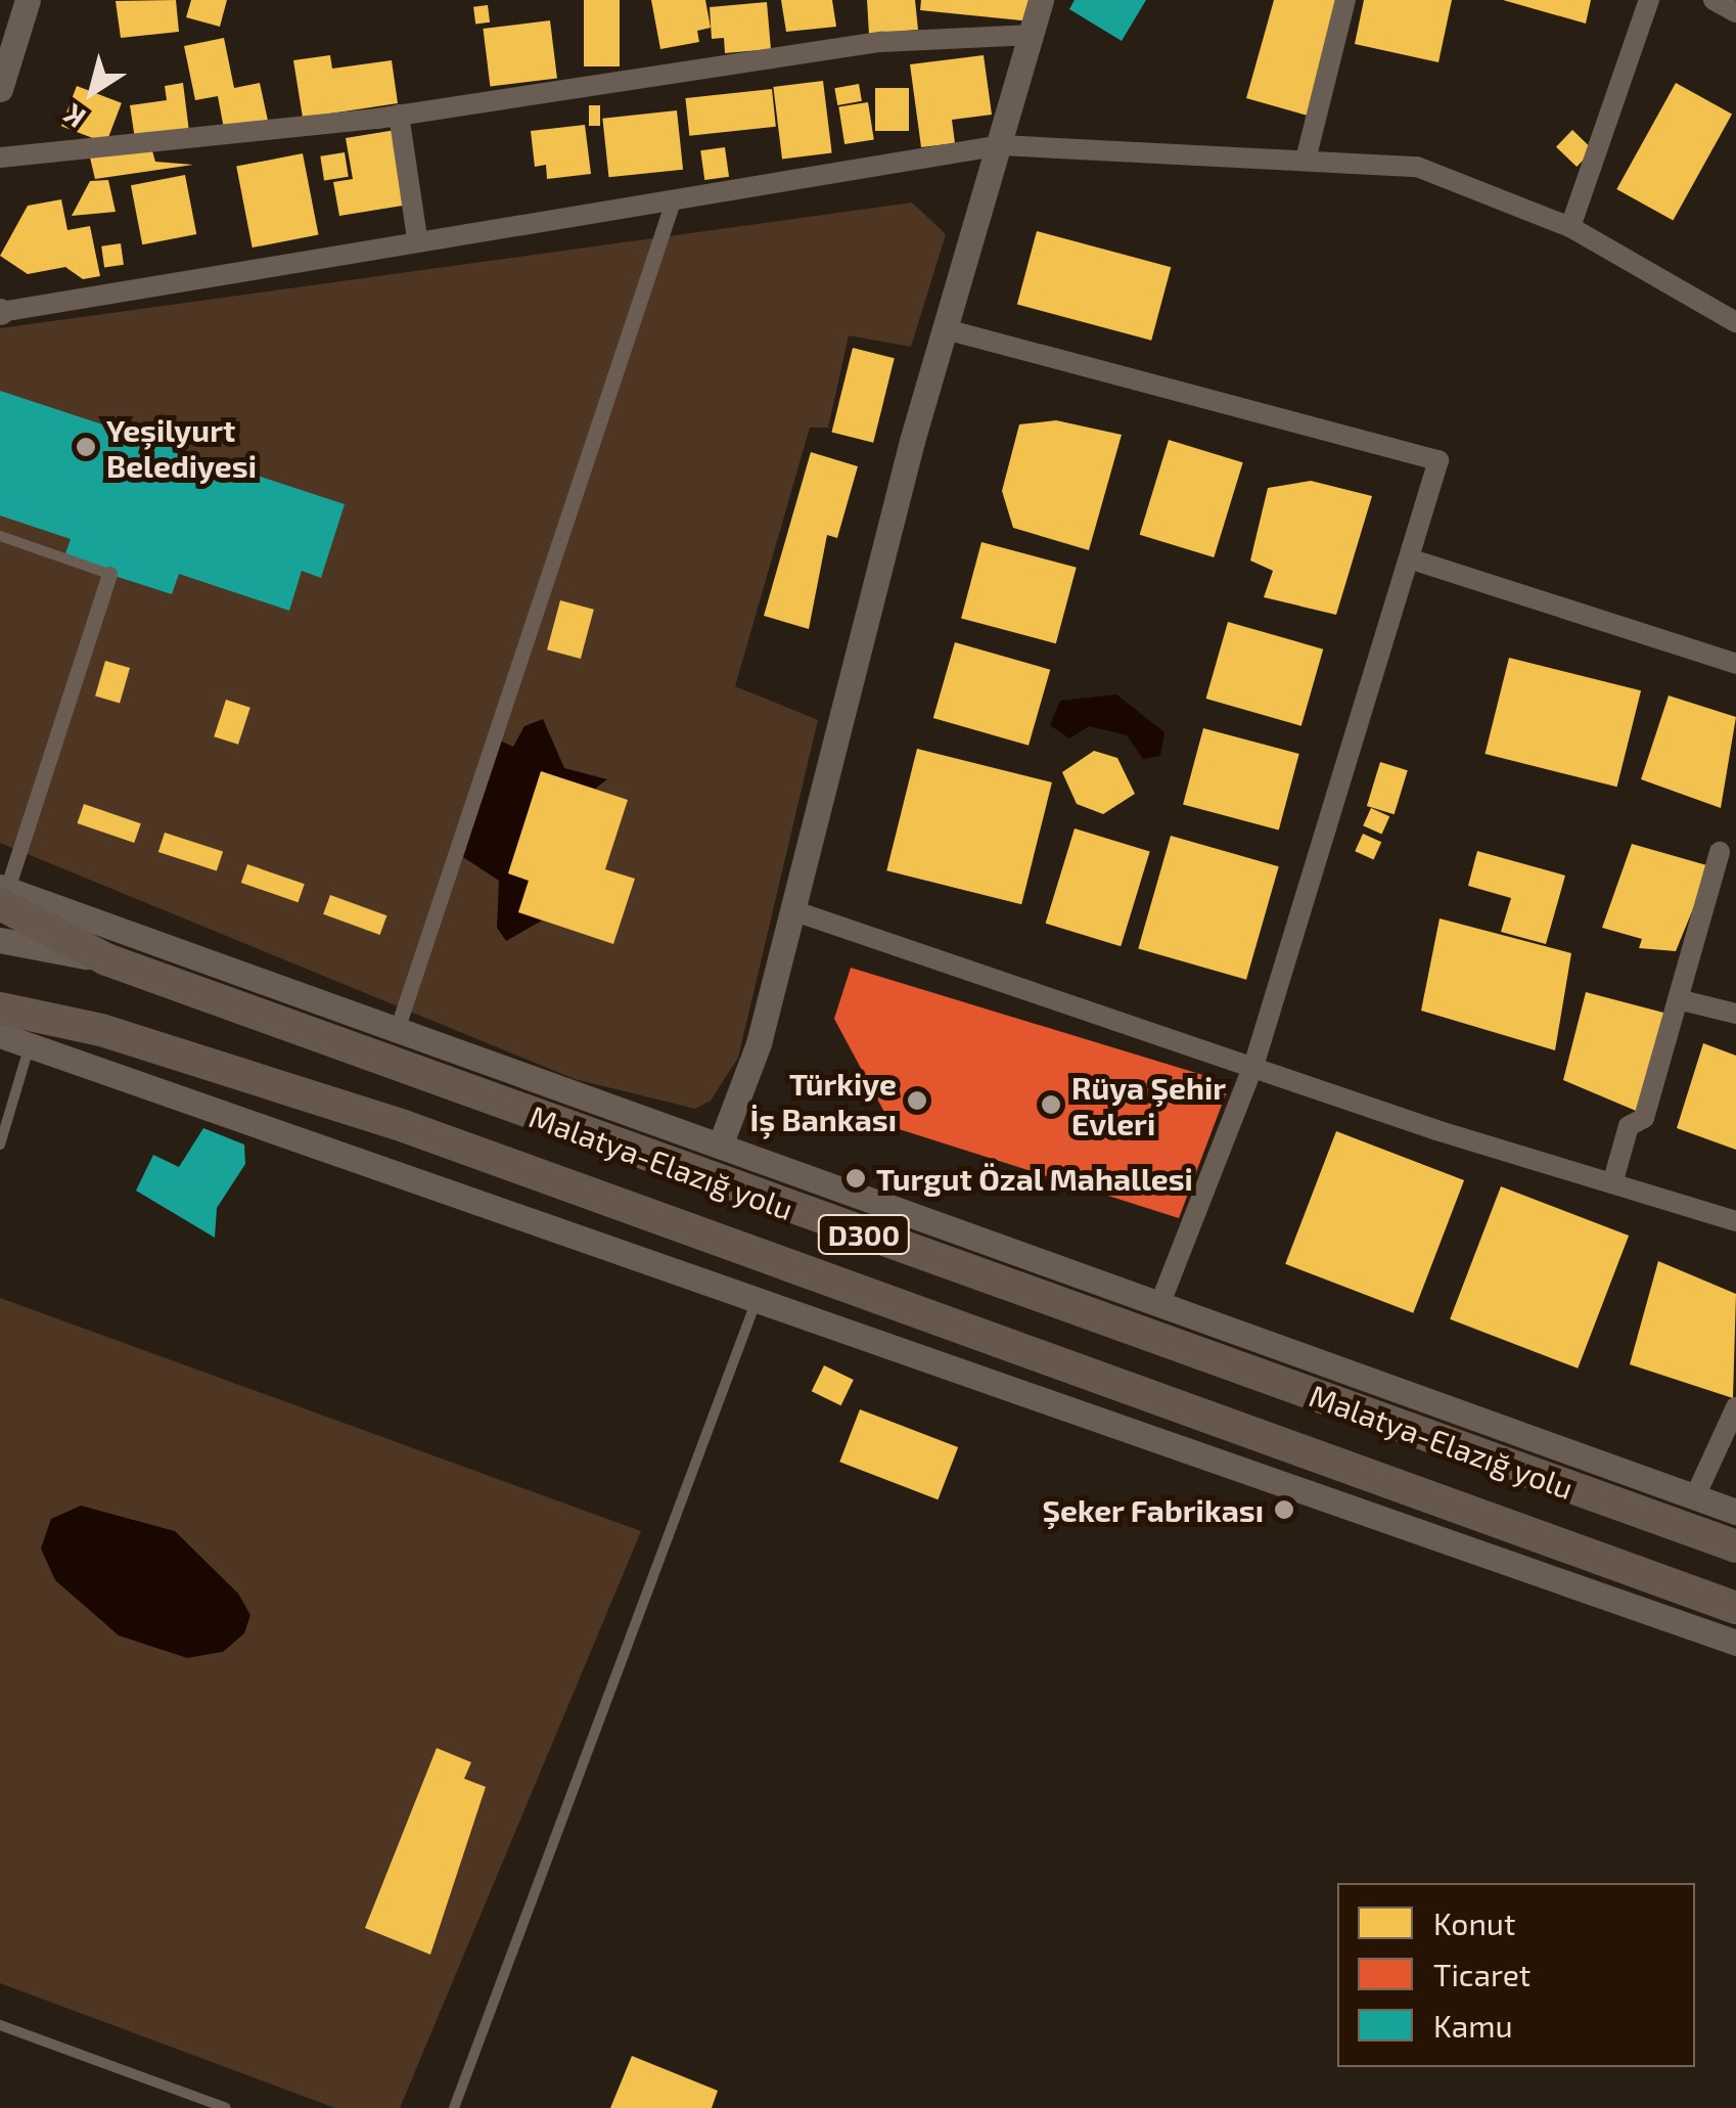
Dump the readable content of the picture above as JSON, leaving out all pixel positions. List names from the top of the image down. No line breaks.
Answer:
{"streets":{"highway":["Malatya-Elazığ yolu","D300"]},"places":["Yeşilyurt Belediyesi","Türkiye İş Bankası","Rüya Şehir Evleri","Turgut Özal Mahallesi","Şeker Fabrikası"],"legend":["Konut","Ticaret","Kamu"],"north":"bottom left"}
